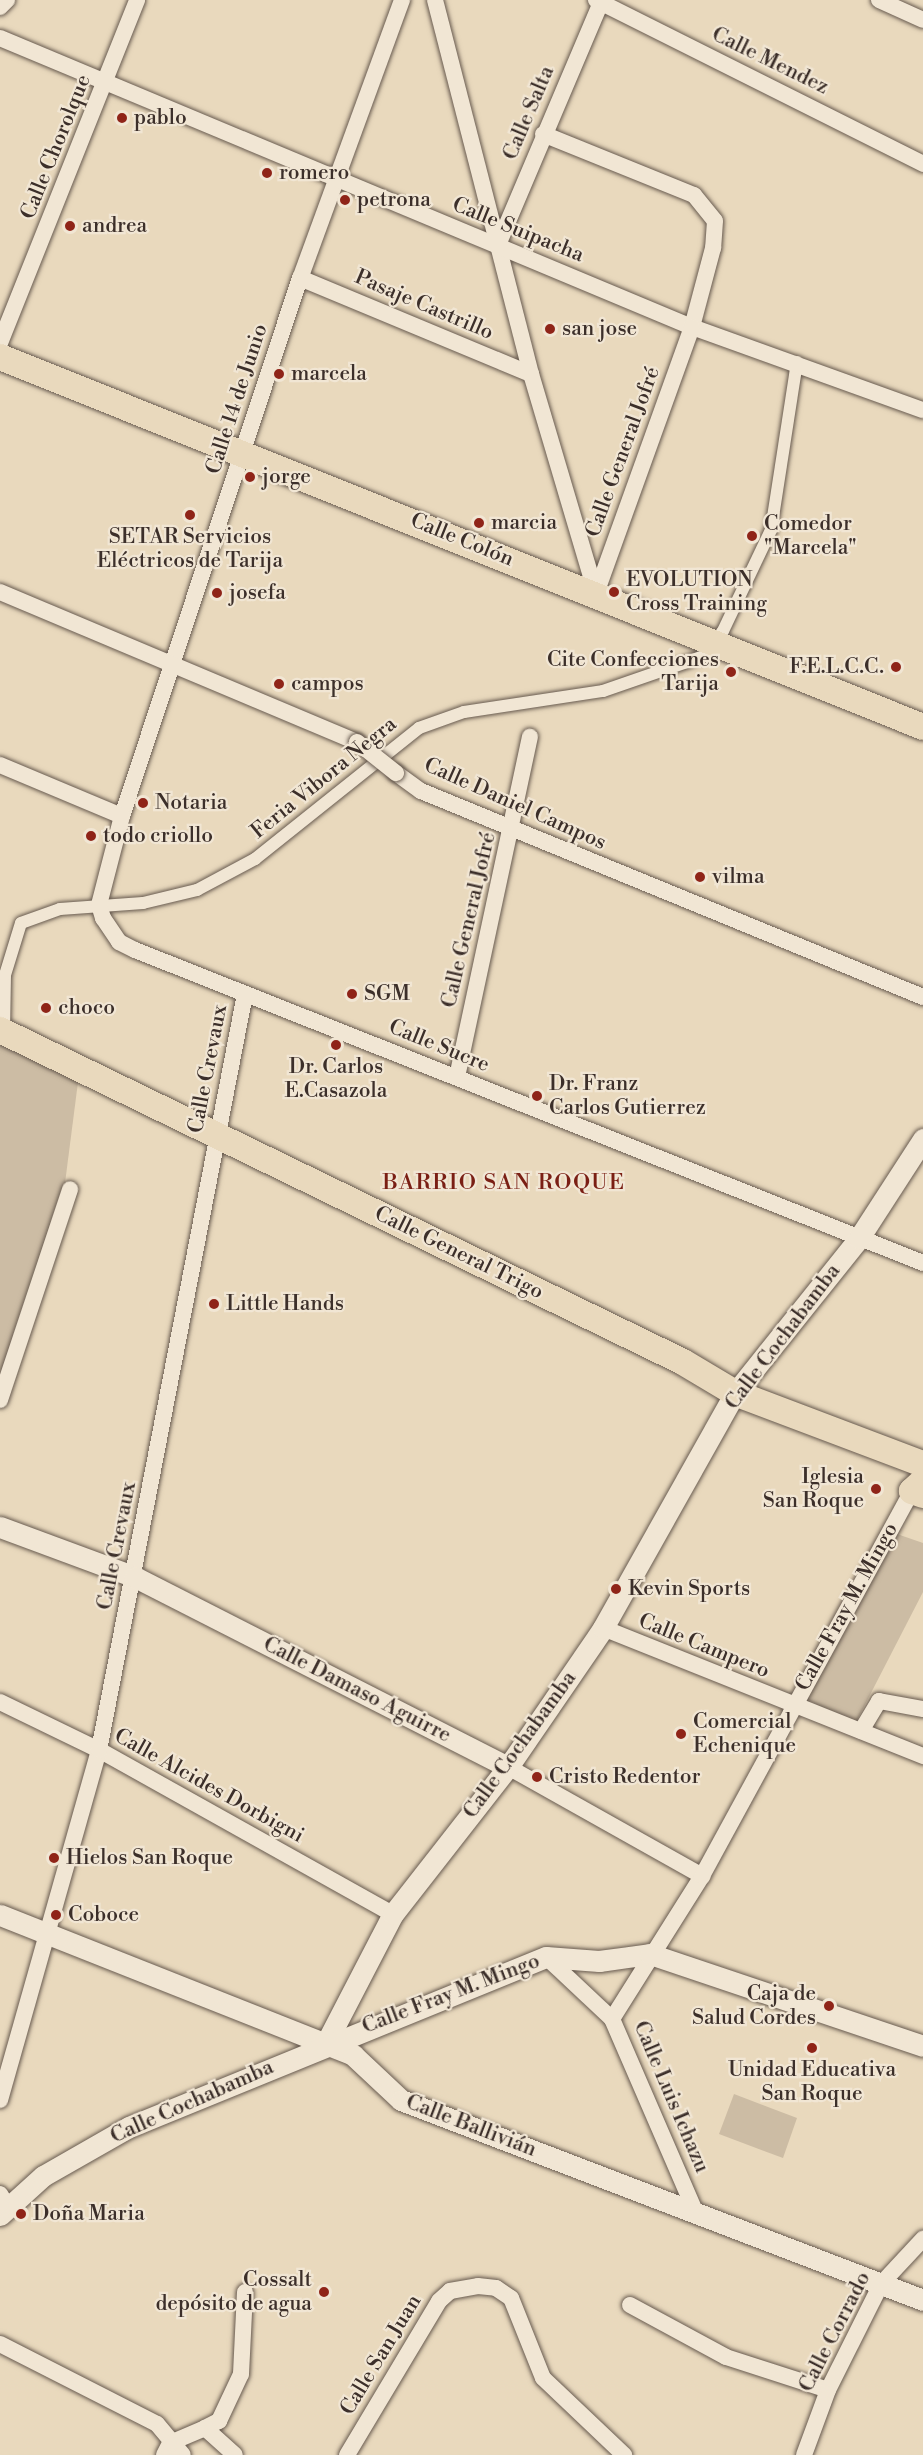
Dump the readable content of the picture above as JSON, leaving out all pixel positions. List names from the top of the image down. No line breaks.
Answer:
{"streets":{"main road":["Calle Colón","Calle General Trigo"],"street":["Calle Mendez","Calle Salta","Calle Chorolque","Calle Suipacha","Pasaje Castrillo","Calle 14 de Junio","Calle General Jofré","Feria Vibora Negra","Calle Daniel Campos","Calle Sucre","Calle Crevaux","Calle Cochabamba","Calle Fray M. Mingo","Calle Campero","Calle Damaso Aguirre","Calle Alcides Dorbigni","Calle Luis Ichazu","Calle Ballivián","Calle Corrado","Calle San Juan"]},"crossings":[["Calle Mendez","Calle Salta"],["Calle Salta","Calle Suipacha"],["Calle Salta","Calle General Jofré"],["Calle Chorolque","Calle Suipacha"],["Calle Suipacha","Calle 14 de Junio"],["Calle Suipacha","Calle General Jofré"],["Calle Suipacha","Feria Vibora Negra"],["Pasaje Castrillo","Calle 14 de Junio"],["Calle 14 de Junio","Calle Colón"],["Calle 14 de Junio","Calle Daniel Campos"],["Calle General Jofré","Calle Colón"],["Calle General Jofré","Calle Daniel Campos"],["Calle General Jofré","Calle Sucre"],["Calle Colón","Feria Vibora Negra"],["Feria Vibora Negra","Calle Sucre"],["Feria Vibora Negra","Calle General Trigo"],["Calle Sucre","Calle Crevaux"],["Calle Sucre","Calle Cochabamba"],["Calle Crevaux","Calle General Trigo"],["Calle Crevaux","Calle Damaso Aguirre"],["Calle Crevaux","Calle Alcides Dorbigni"],["Calle Crevaux","Calle Ballivián"],["Calle General Trigo","Calle Cochabamba"],["Calle Cochabamba","Calle Fray M. Mingo"],["Calle Cochabamba","Calle Campero"],["Calle Cochabamba","Calle Damaso Aguirre"],["Calle Cochabamba","Calle Alcides Dorbigni"],["Calle Cochabamba","Calle Ballivián"],["Calle Fray M. Mingo","Calle Campero"],["Calle Fray M. Mingo","Calle Damaso Aguirre"],["Calle Fray M. Mingo","Calle Luis Ichazu"],["Calle Fray M. Mingo","Calle Ballivián"],["Calle Luis Ichazu","Calle Ballivián"],["Calle Ballivián","Calle Corrado"]],"districts":["BARRIO SAN ROQUE"],"places":["pablo","romero","petrona","andrea","san jose","marcela","jorge","SETAR Servicios Eléctricos de Tarija","marcia","Comedor \"Marcela\"","EVOLUTION Cross Training","josefa","F.E.L.C.C.","Cite Confecciones Tarija","campos","Notaria","todo criollo","vilma","SGM","choco","Dr. Carlos E.Casazola","Dr. Franz Carlos Gutierrez","Little Hands","Iglesia San Roque","Kevin Sports","Comercial Echenique","Cristo Redentor","Hielos San Roque","Coboce","Caja de Salud Cordes","Unidad Educativa San Roque","Doña Maria","Cossalt depósito de agua"]}
